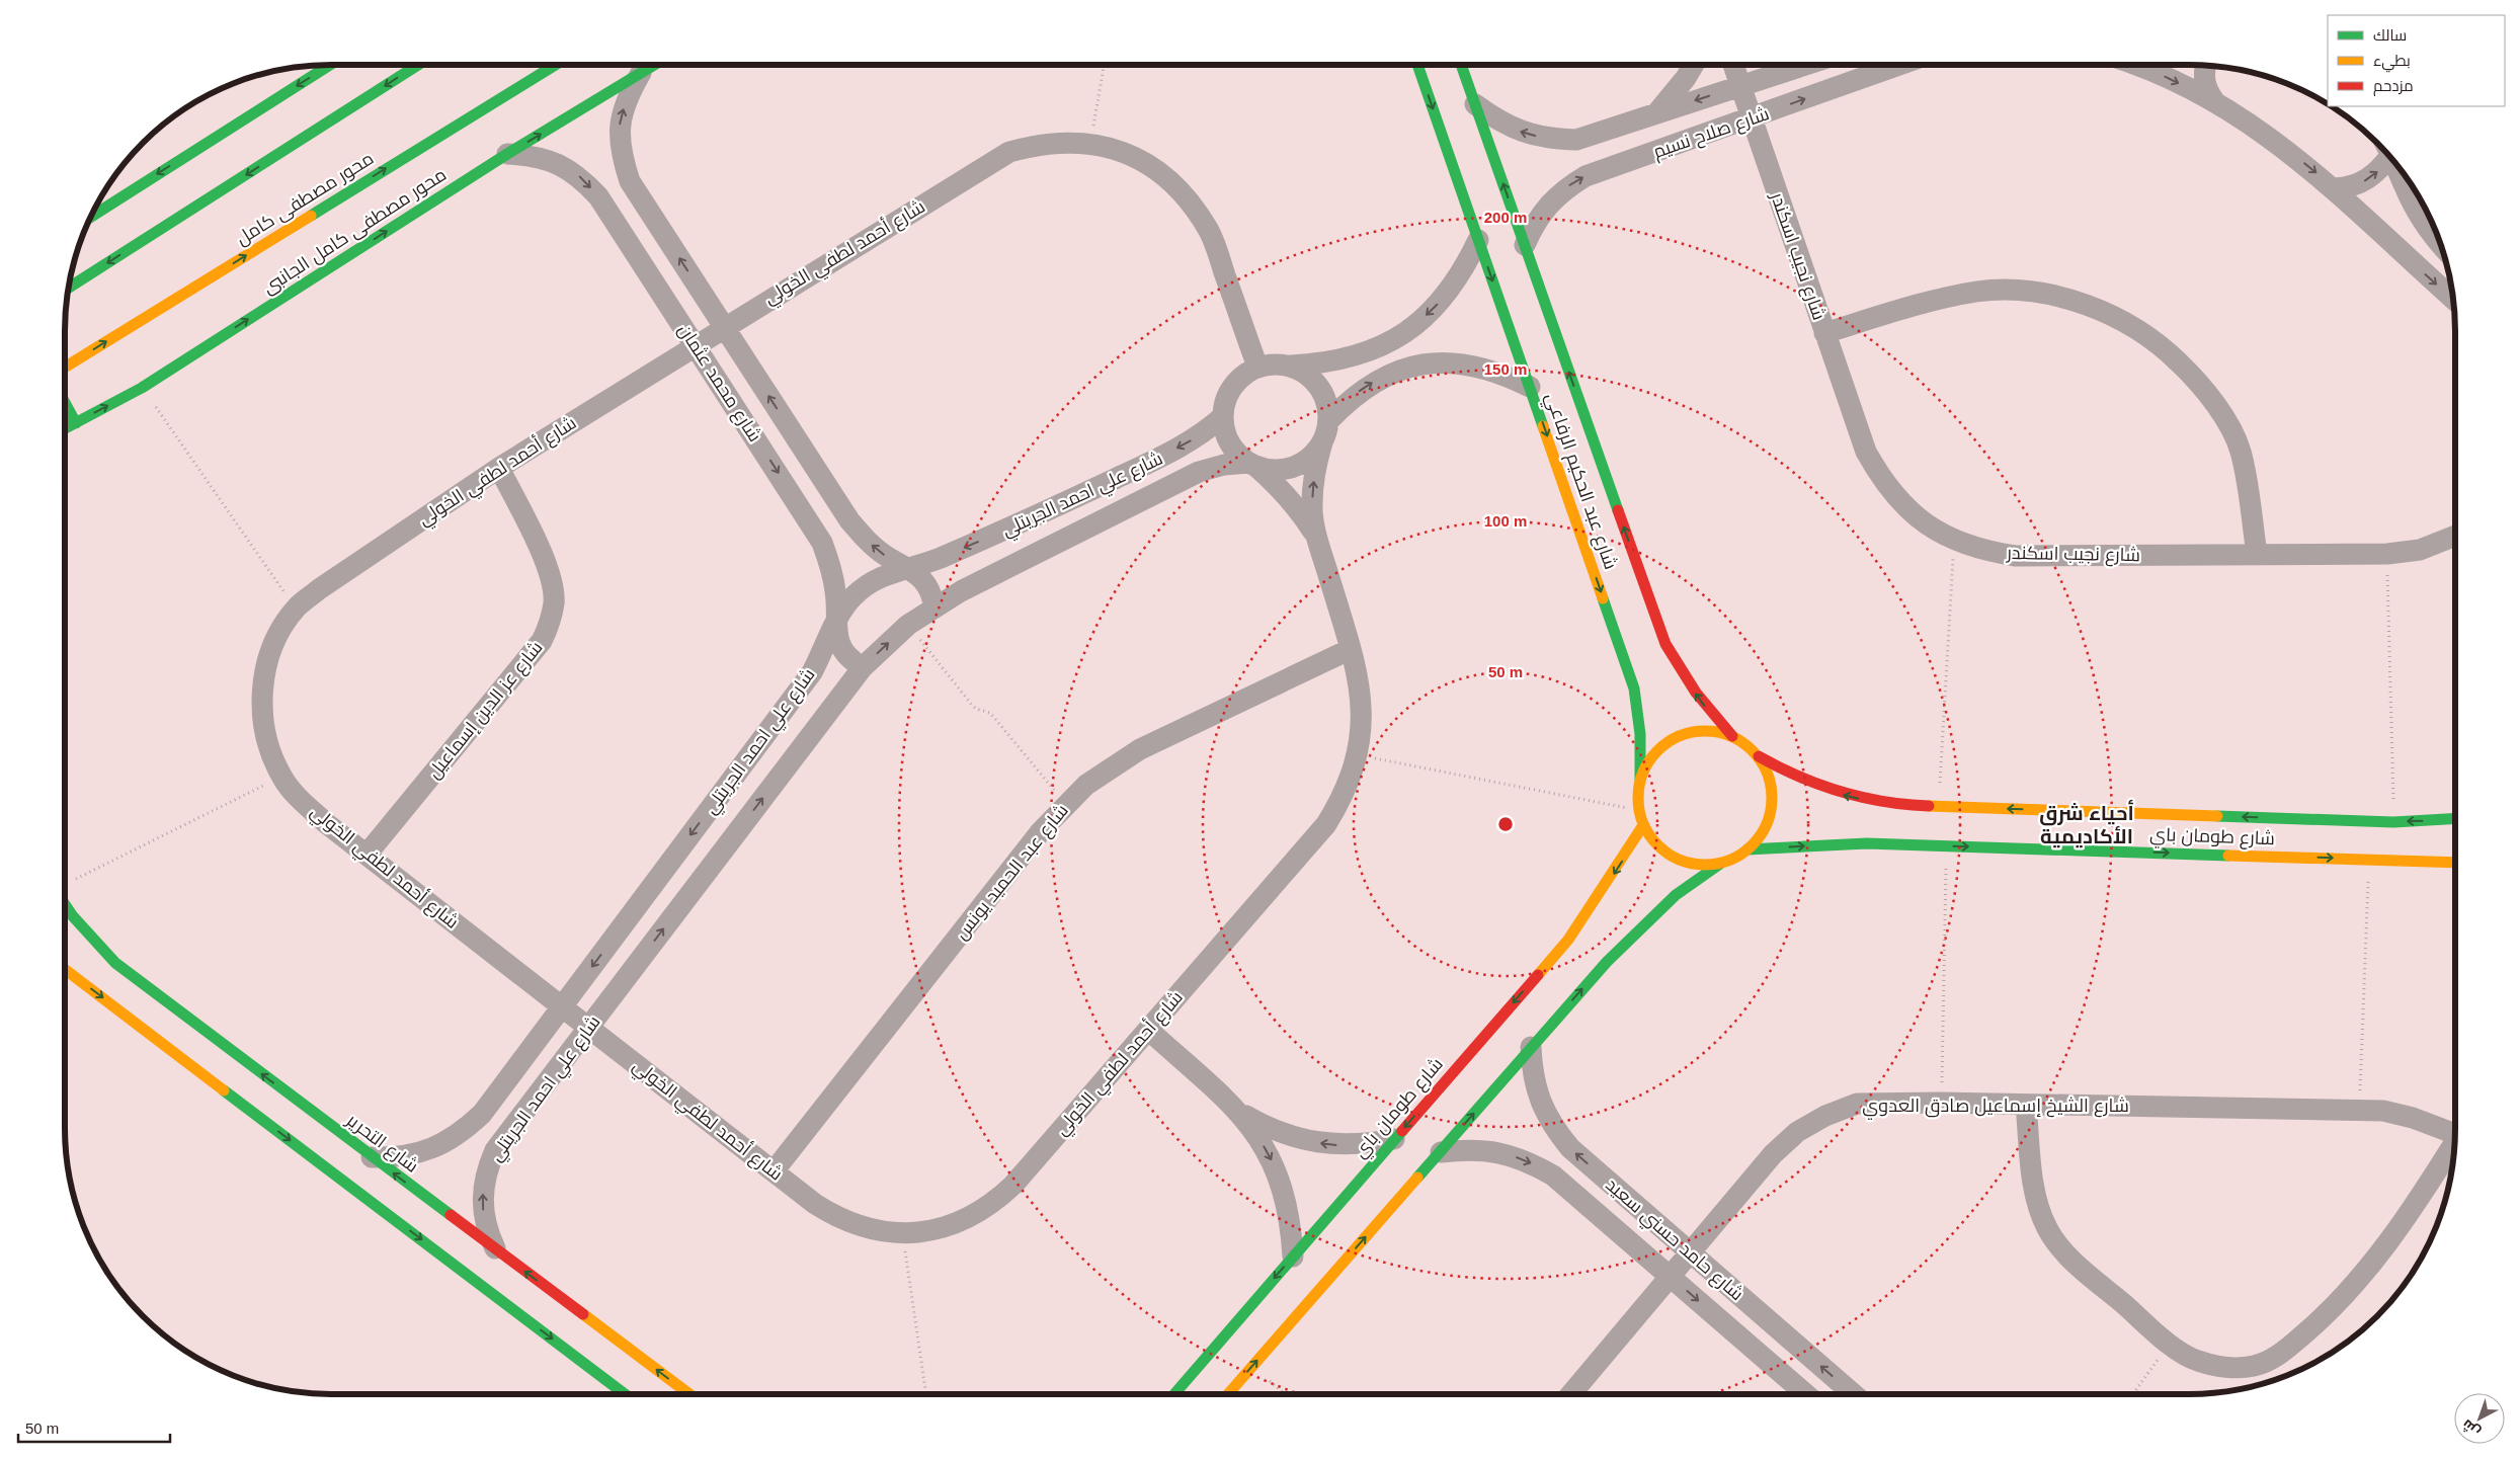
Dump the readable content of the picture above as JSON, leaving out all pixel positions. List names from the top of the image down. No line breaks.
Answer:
{"streets":{"street":["شارع صلاح نسيم","محور مصطفى كامل","محور مصطفى كامل الجانبى","شارع أحمد لطفي الخولي","شارع نجيب اسكندر","شارع محمد عثمان","شارع عبد الحكيم الرفاعي","شارع علي احمد الجريتلي","شارع عز الدين إسماعيل","شارع طومان باي","شارع عبد الحميد يونس","شارع الشيخ إسماعيل صادق العدوي","شارع التحرير","شارع حامد حسني سعيد"]},"crossings":[["شارع صلاح نسيم","شارع نجيب اسكندر"],["شارع صلاح نسيم","شارع عبد الحكيم الرفاعي"],["محور مصطفى كامل الجانبى","شارع محمد عثمان"],["شارع أحمد لطفي الخولي","شارع محمد عثمان"],["شارع أحمد لطفي الخولي","شارع علي احمد الجريتلي"],["شارع أحمد لطفي الخولي","شارع عز الدين إسماعيل"],["شارع أحمد لطفي الخولي","شارع عبد الحميد يونس"],["شارع محمد عثمان","شارع علي احمد الجريتلي"],["شارع عبد الحكيم الرفاعي","شارع طومان باي"],["شارع علي احمد الجريتلي","شارع التحرير"],["شارع الشيخ إسماعيل صادق العدوي","شارع حامد حسني سعيد"]],"one_way":["محور مصطفى كامل الجانبى"],"districts":["أحياء شرق الأكاديمية"],"legend":["سالك","بطيء","مزدحم"],"scale_bar":"50 m","north":"bottom left","rings":["200 m","150 m","100 m","50 m"]}
